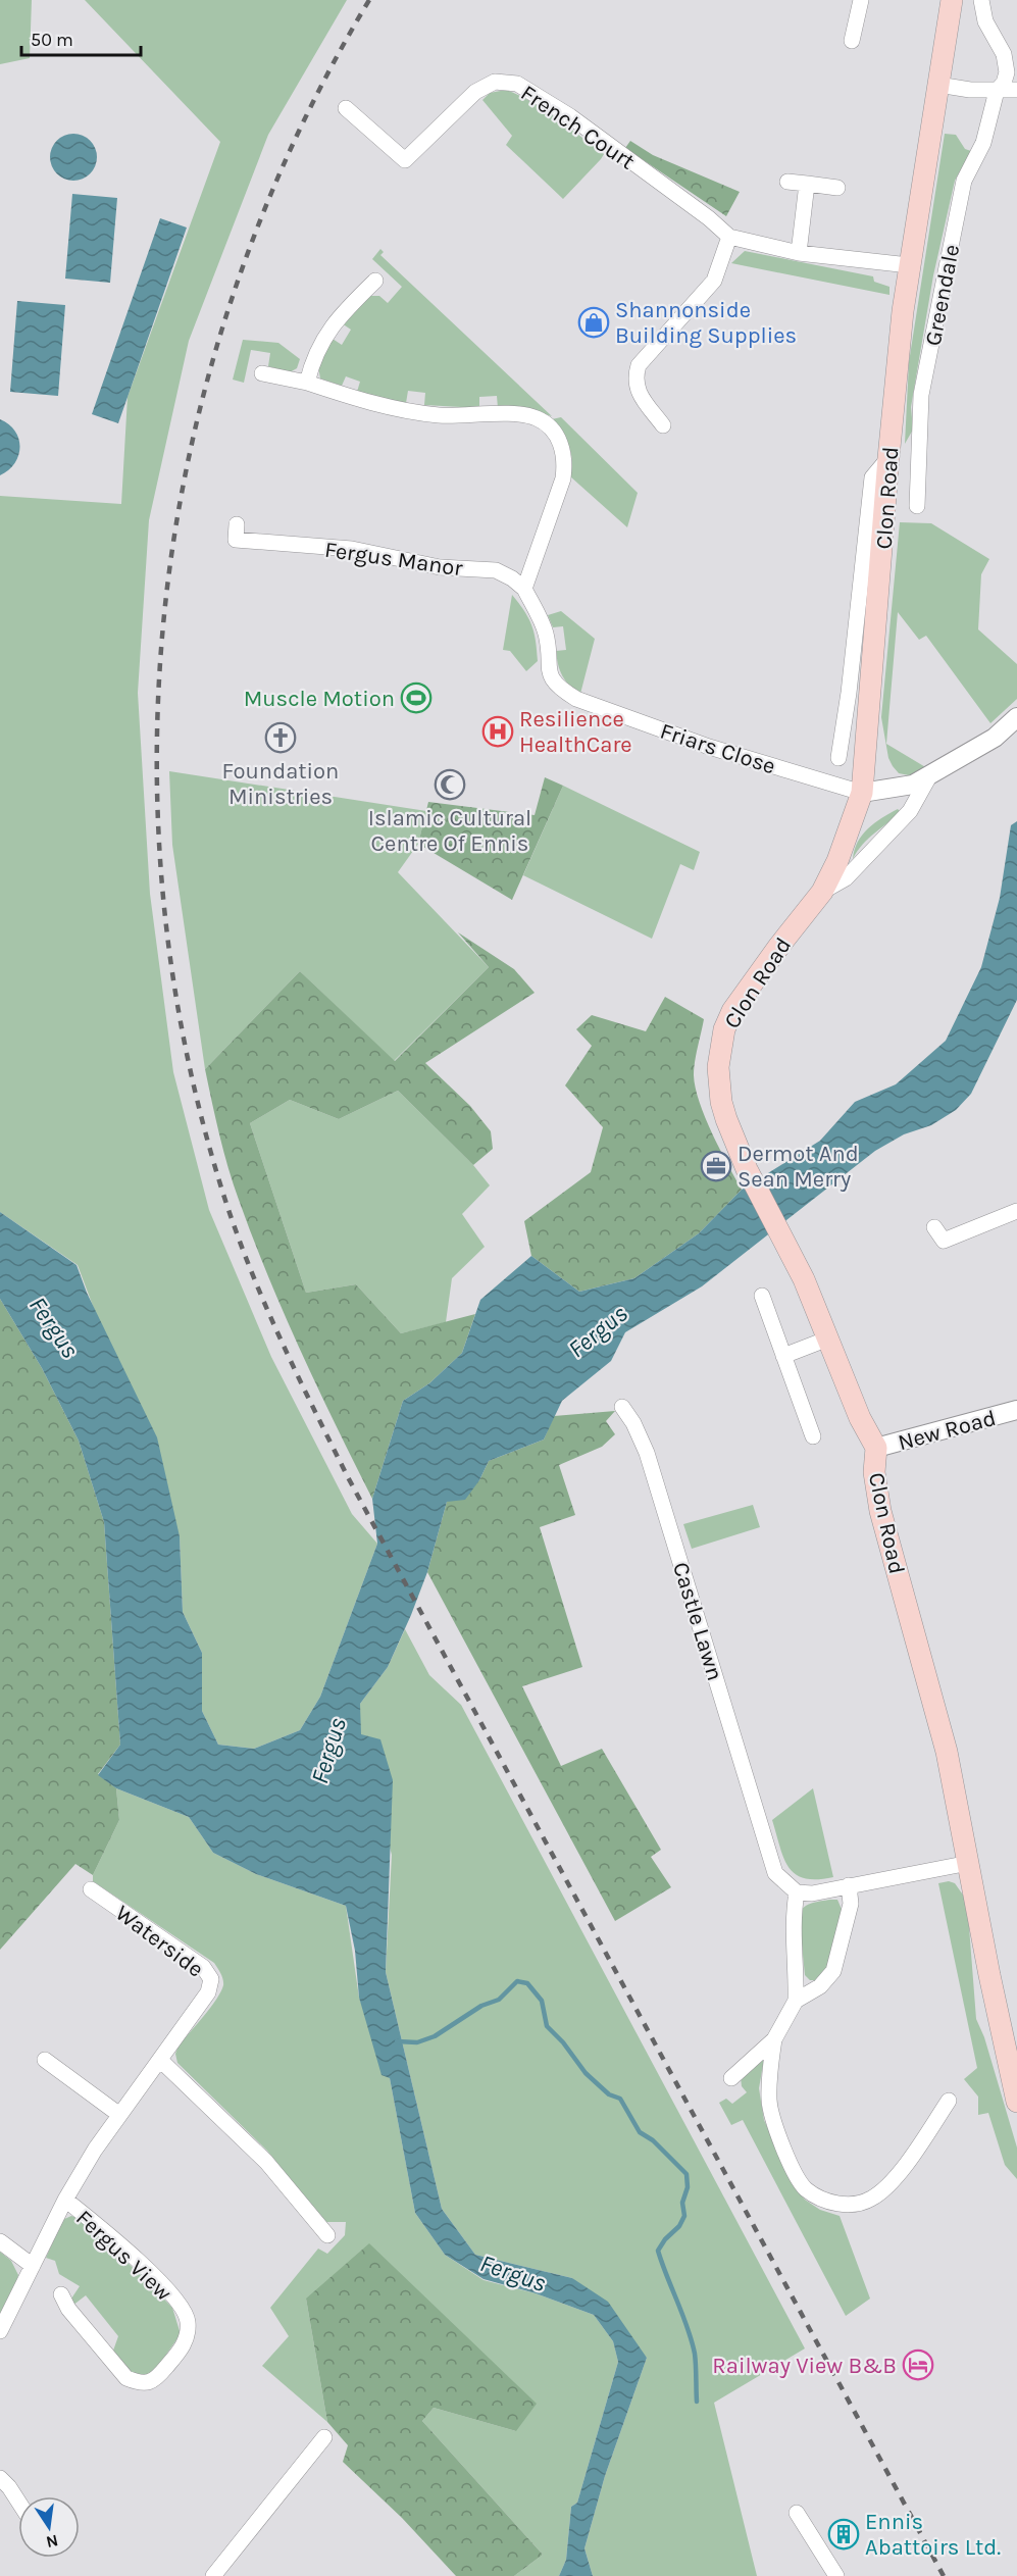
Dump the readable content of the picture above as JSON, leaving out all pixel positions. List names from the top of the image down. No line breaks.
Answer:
{"streets":{"main road":["Clon Road"],"street":["French Court","Greendale","Fergus Manor","Friars Close","New Road","Castle Lawn","Waterside","Fergus View"]},"crossings":[["French Court","Clon Road"],["Clon Road","Friars Close"],["Clon Road","New Road"],["Fergus Manor","Friars Close"]],"water":["Fergus"],"places":{"shop":["Shannonside Building Supplies"],"sports":["Muscle Motion"],"hospital":["Resilience HealthCare"],"church":["Foundation Ministries"],"mosque":["Islamic Cultural Centre Of Ennis"],"office":["Dermot And Sean Merry"],"hotel":["Railway View B&B"],"building":["Ennis Abattoirs Ltd."]},"scale_bar":"50 m","north":"bottom"}
